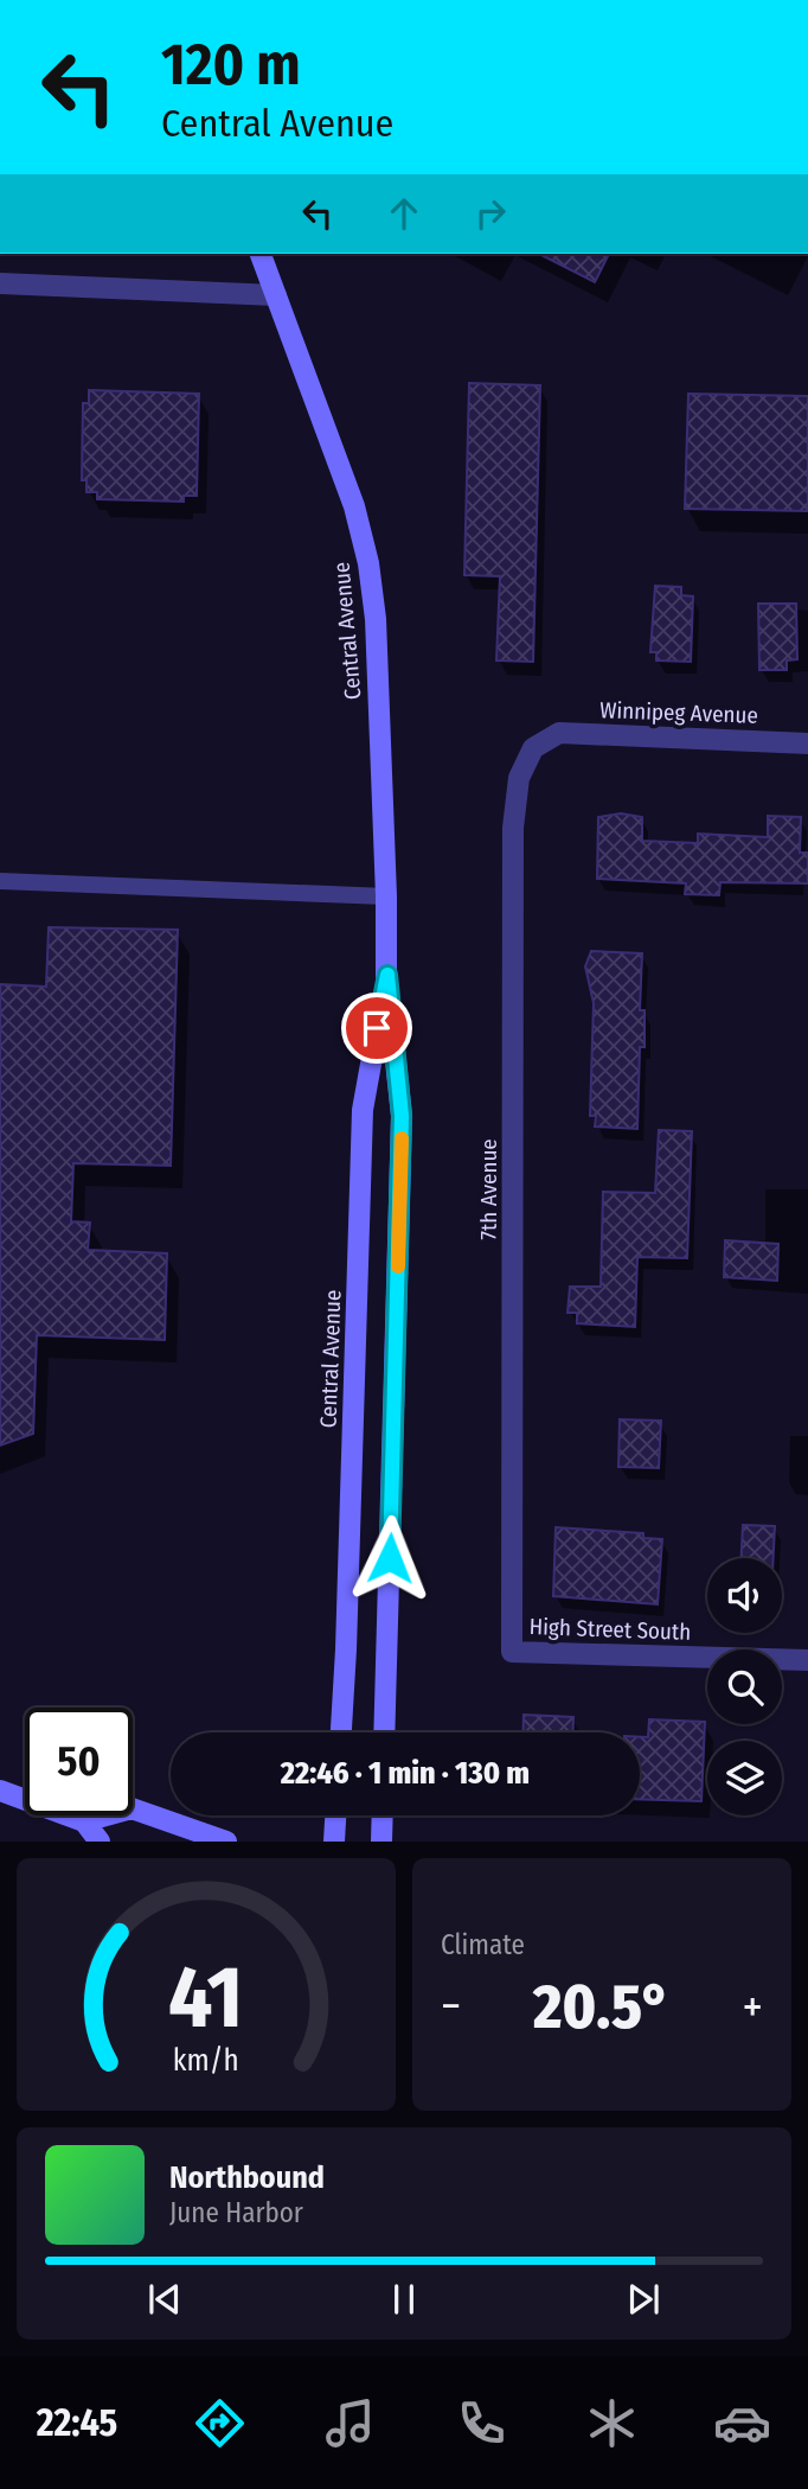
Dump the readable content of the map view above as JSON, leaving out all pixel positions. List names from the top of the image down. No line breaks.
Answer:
{"streets":{"main road":["Central Avenue"],"street":["Winnipeg Avenue","7th Avenue","High Street South"]},"crossings":[["Winnipeg Avenue","7th Avenue"],["7th Avenue","High Street South"]],"page":{"turn":["120 m","Central Avenue"],"limit":"50","trip":"22:46 · 1 min · 130 m","tile":"Climate","heat":["−","20.5°","+"],"song":["Northbound","June Harbor"],"tabs":"22:45","gauge":["41","km/h"]}}
